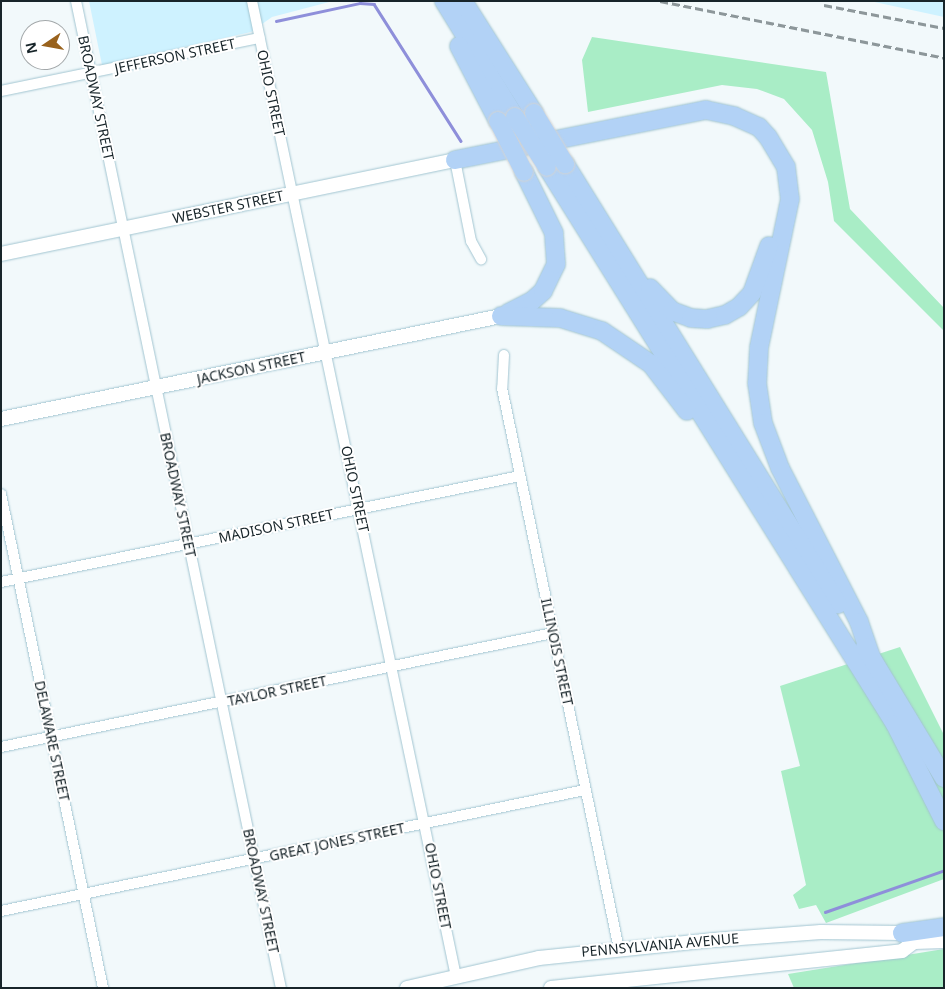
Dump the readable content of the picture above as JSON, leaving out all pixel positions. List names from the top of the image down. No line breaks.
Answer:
{"streets":{"street":["JEFFERSON STREET","OHIO STREET","BROADWAY STREET","WEBSTER STREET","JACKSON STREET","MADISON STREET","ILLINOIS STREET","TAYLOR STREET","DELAWARE STREET","GREAT JONES STREET","PENNSYLVANIA AVENUE"]},"crossings":[["JEFFERSON STREET","OHIO STREET"],["JEFFERSON STREET","BROADWAY STREET"],["OHIO STREET","WEBSTER STREET"],["OHIO STREET","JACKSON STREET"],["OHIO STREET","MADISON STREET"],["OHIO STREET","TAYLOR STREET"],["OHIO STREET","GREAT JONES STREET"],["OHIO STREET","PENNSYLVANIA AVENUE"],["BROADWAY STREET","WEBSTER STREET"],["BROADWAY STREET","JACKSON STREET"],["BROADWAY STREET","MADISON STREET"],["BROADWAY STREET","TAYLOR STREET"],["BROADWAY STREET","GREAT JONES STREET"],["MADISON STREET","ILLINOIS STREET"],["MADISON STREET","DELAWARE STREET"],["ILLINOIS STREET","TAYLOR STREET"],["ILLINOIS STREET","GREAT JONES STREET"],["ILLINOIS STREET","PENNSYLVANIA AVENUE"],["TAYLOR STREET","DELAWARE STREET"],["DELAWARE STREET","GREAT JONES STREET"]],"north":"left"}
